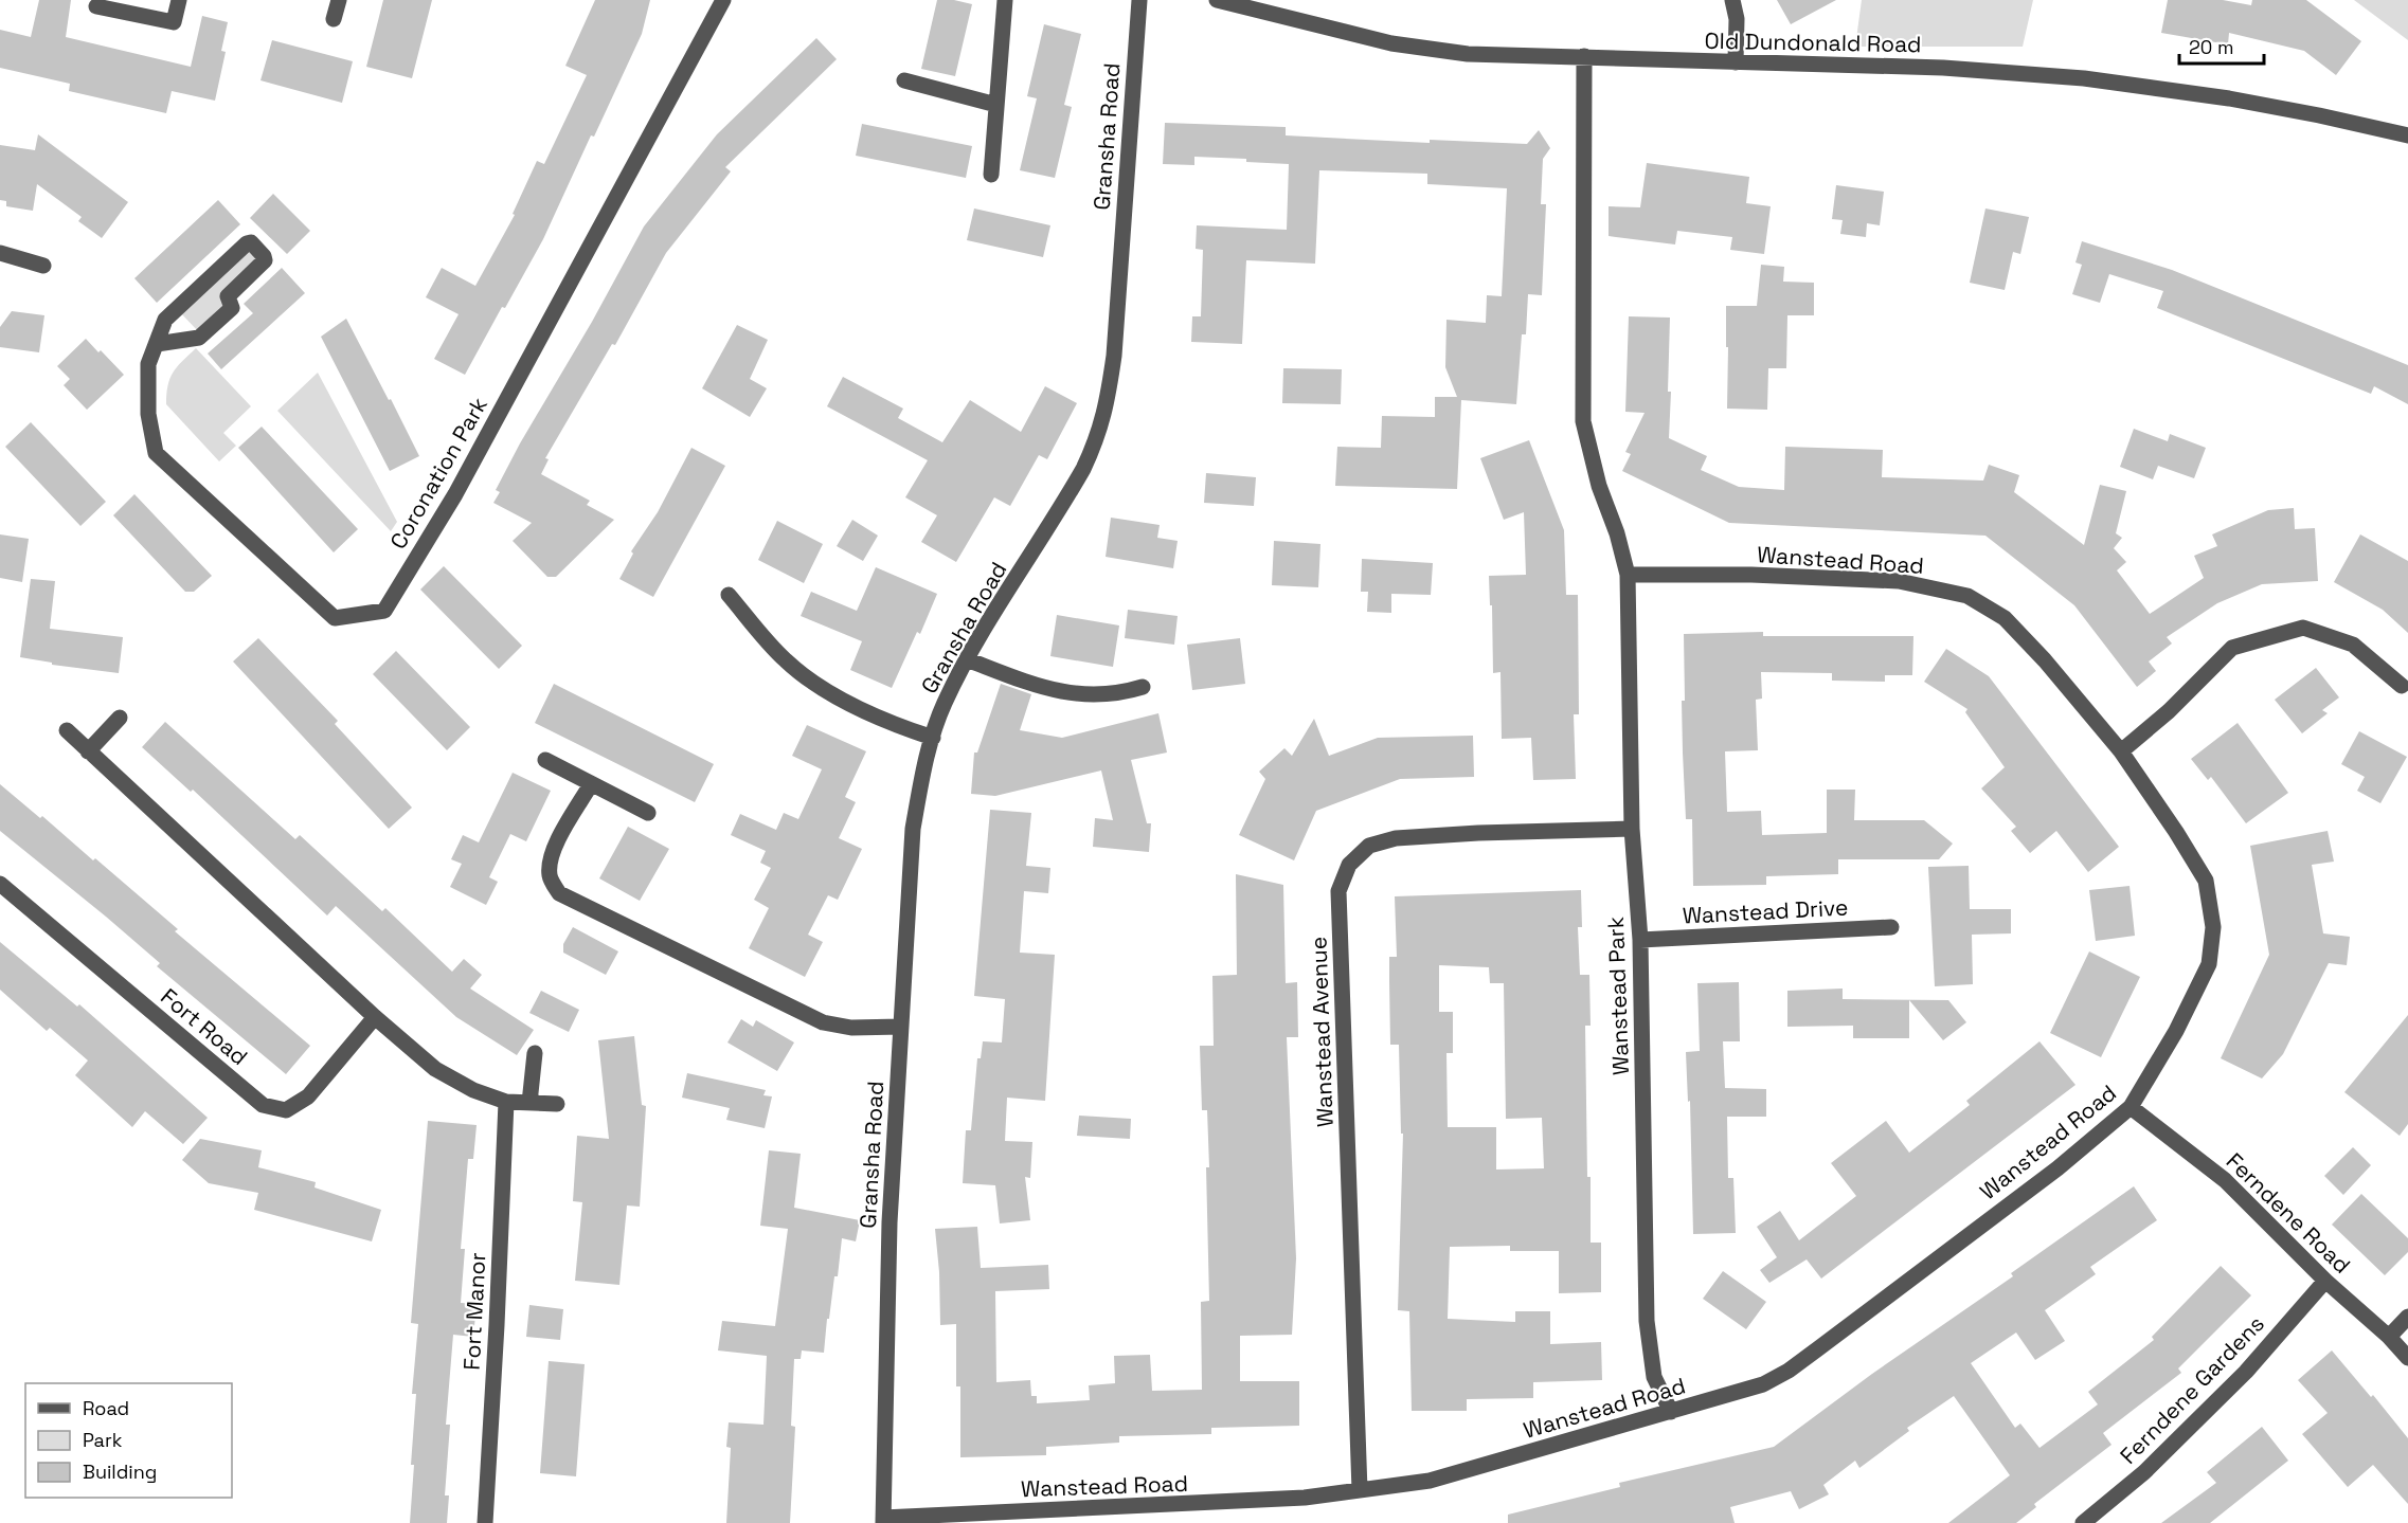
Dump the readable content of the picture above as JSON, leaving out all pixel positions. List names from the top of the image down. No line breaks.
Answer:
{"streets":{"street":["Old Dundonald Road","Gransha Road","Coronation Park","Wanstead Road","Wanstead Drive","Wanstead Park","Fort Road","Wanstead Avenue","Ferndene Road","Fort Manor","Ferndene Gardens"]},"crossings":[["Gransha Road","Wanstead Road"],["Wanstead Road","Wanstead Park"],["Wanstead Road","Wanstead Avenue"],["Wanstead Road","Ferndene Road"],["Wanstead Drive","Wanstead Park"],["Wanstead Park","Wanstead Avenue"],["Ferndene Road","Ferndene Gardens"]],"legend":["Road","Park","Building"],"scale_bar":"20 m"}
